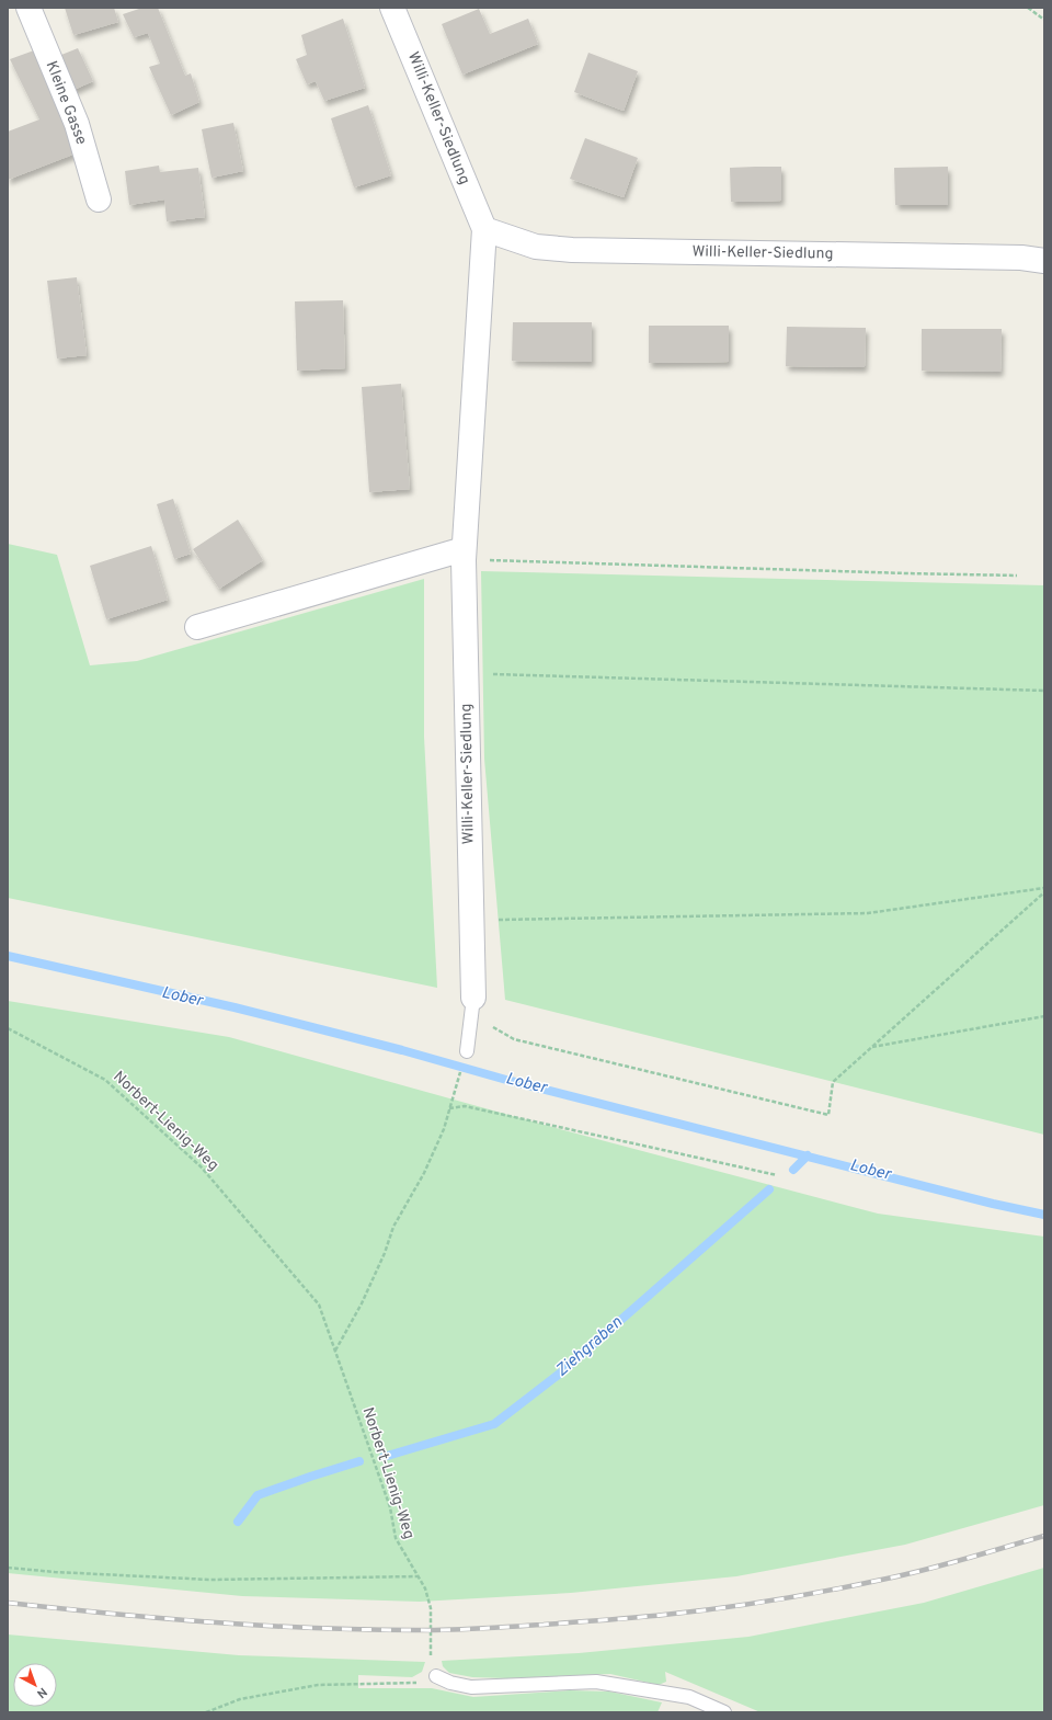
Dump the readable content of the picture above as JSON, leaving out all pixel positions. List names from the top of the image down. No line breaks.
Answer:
{"streets":{"street":["Kleine Gasse","Willi-Keller-Siedlung"],"path":["Norbert-Lienig-Weg"]},"water":["Lober","Ziehgraben"],"north":"bottom right"}
